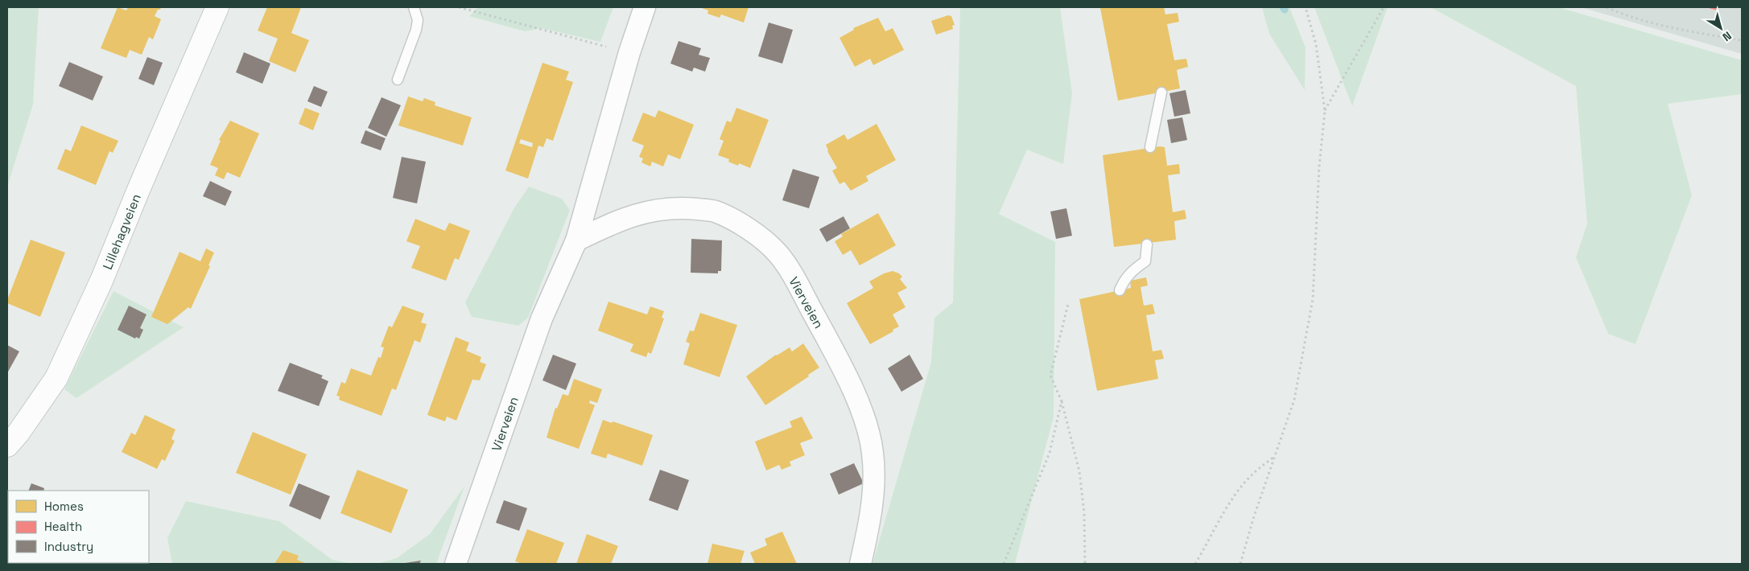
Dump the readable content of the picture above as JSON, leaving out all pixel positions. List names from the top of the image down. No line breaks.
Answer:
{"streets":{"street":["Lillehagveien","Vierveien"]},"legend":["Homes","Health","Industry"],"north":"bottom right"}
